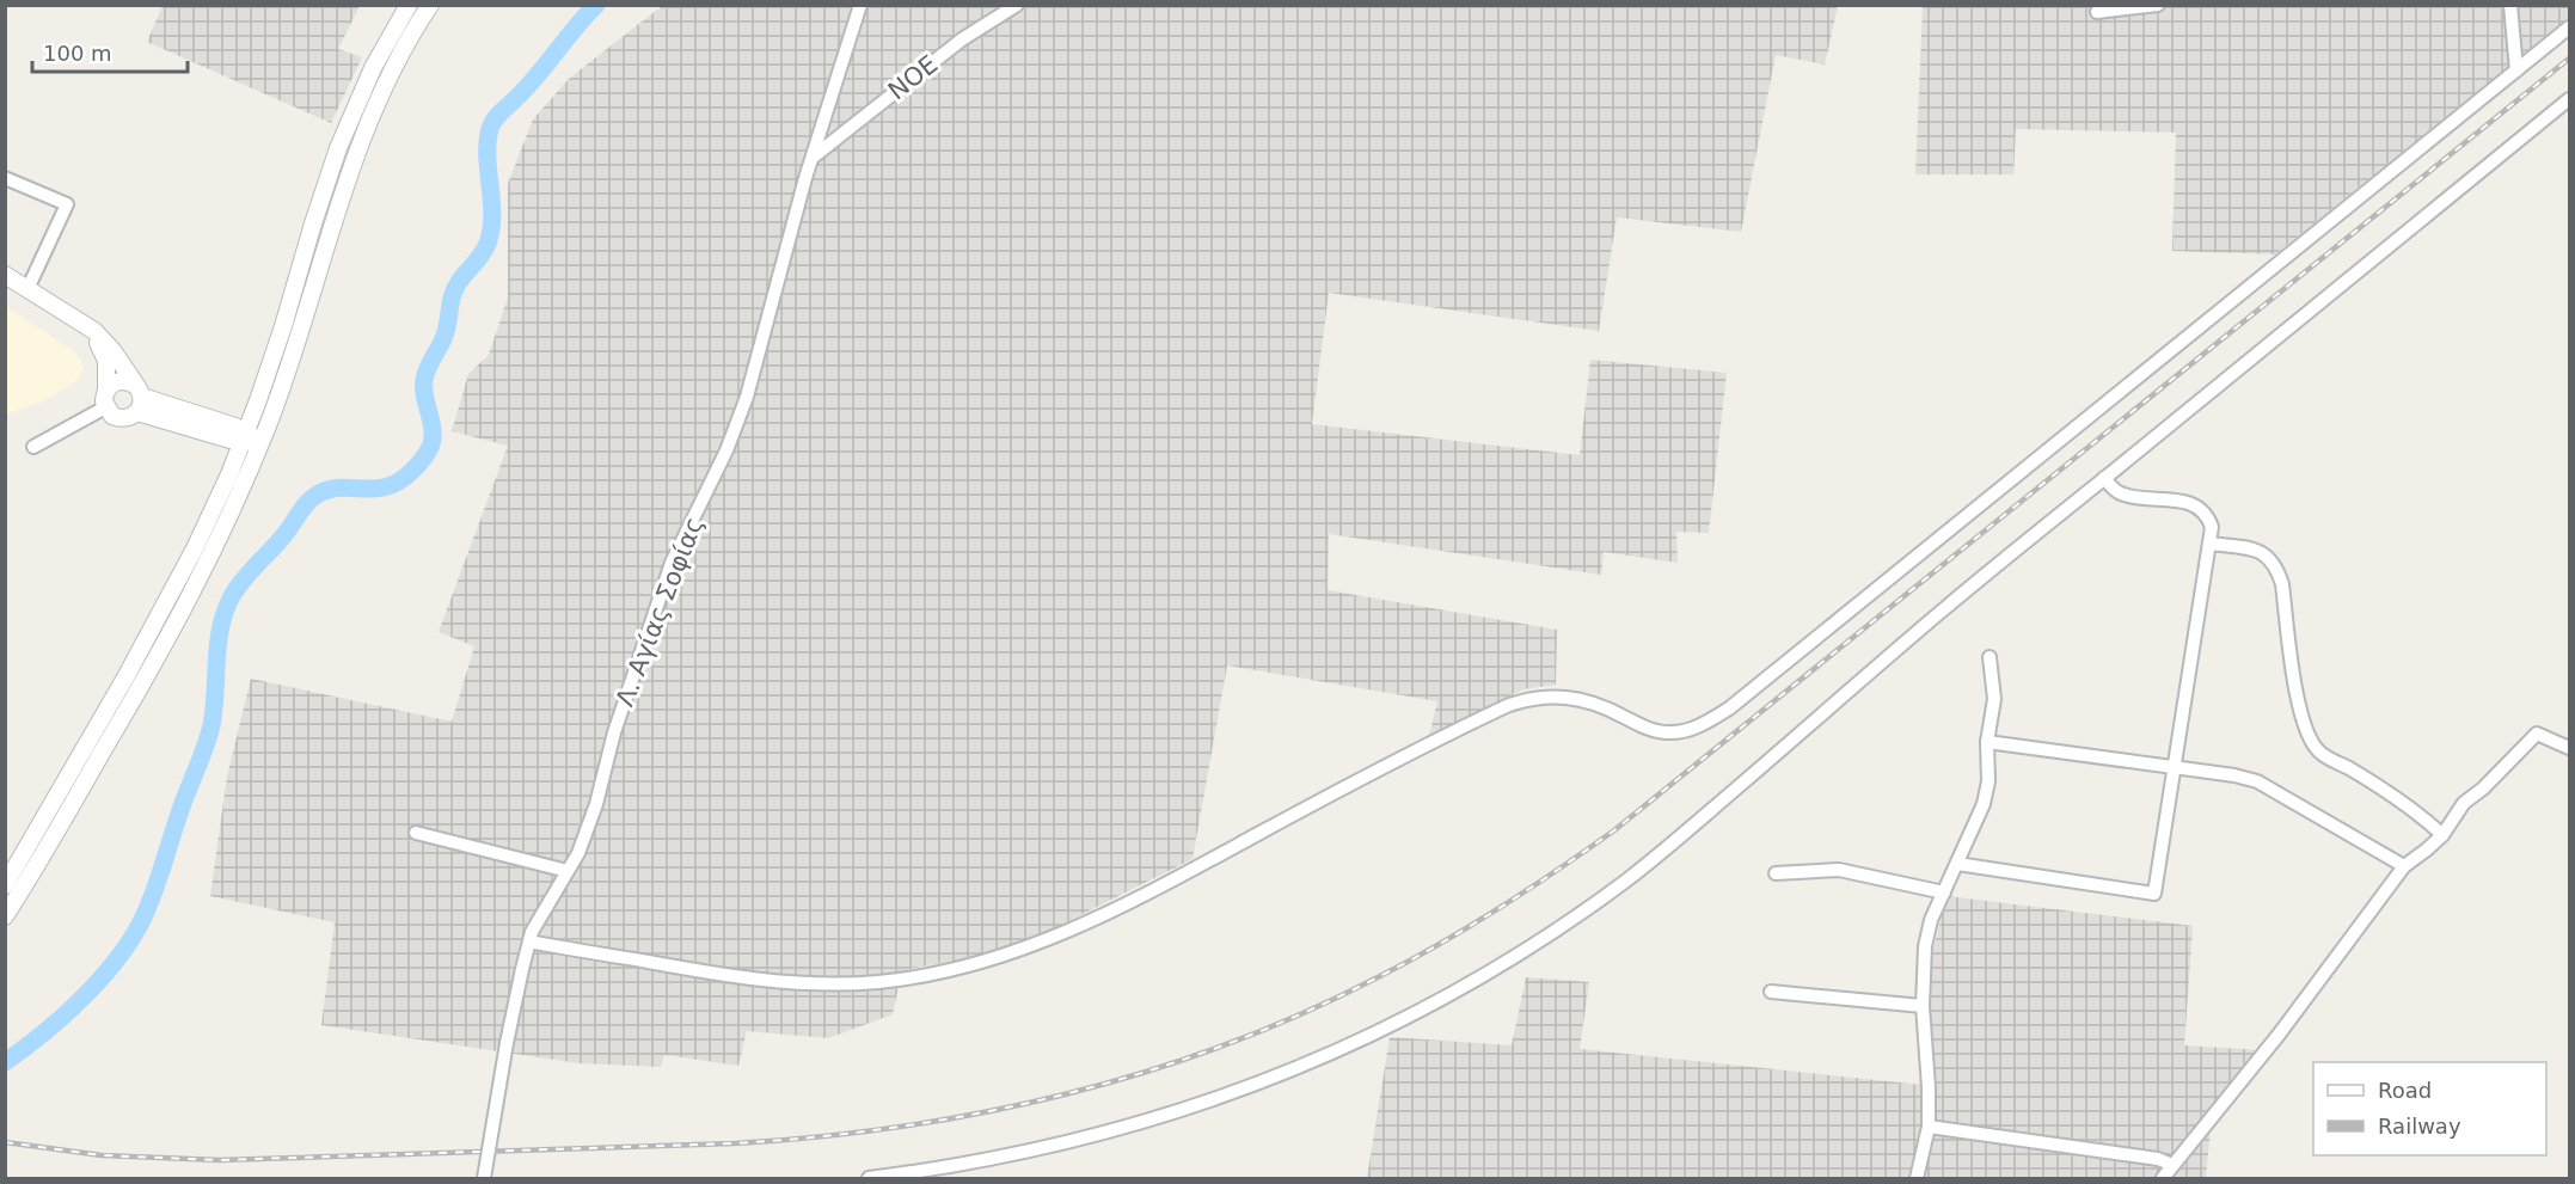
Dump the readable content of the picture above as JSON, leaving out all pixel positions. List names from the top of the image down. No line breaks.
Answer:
{"streets":{"street":["NOE","Λ. Αγίας Σοφίας"]},"crossings":[["NOE","Λ. Αγίας Σοφίας"]],"legend":["Road","Railway"],"scale_bar":"100 m"}
